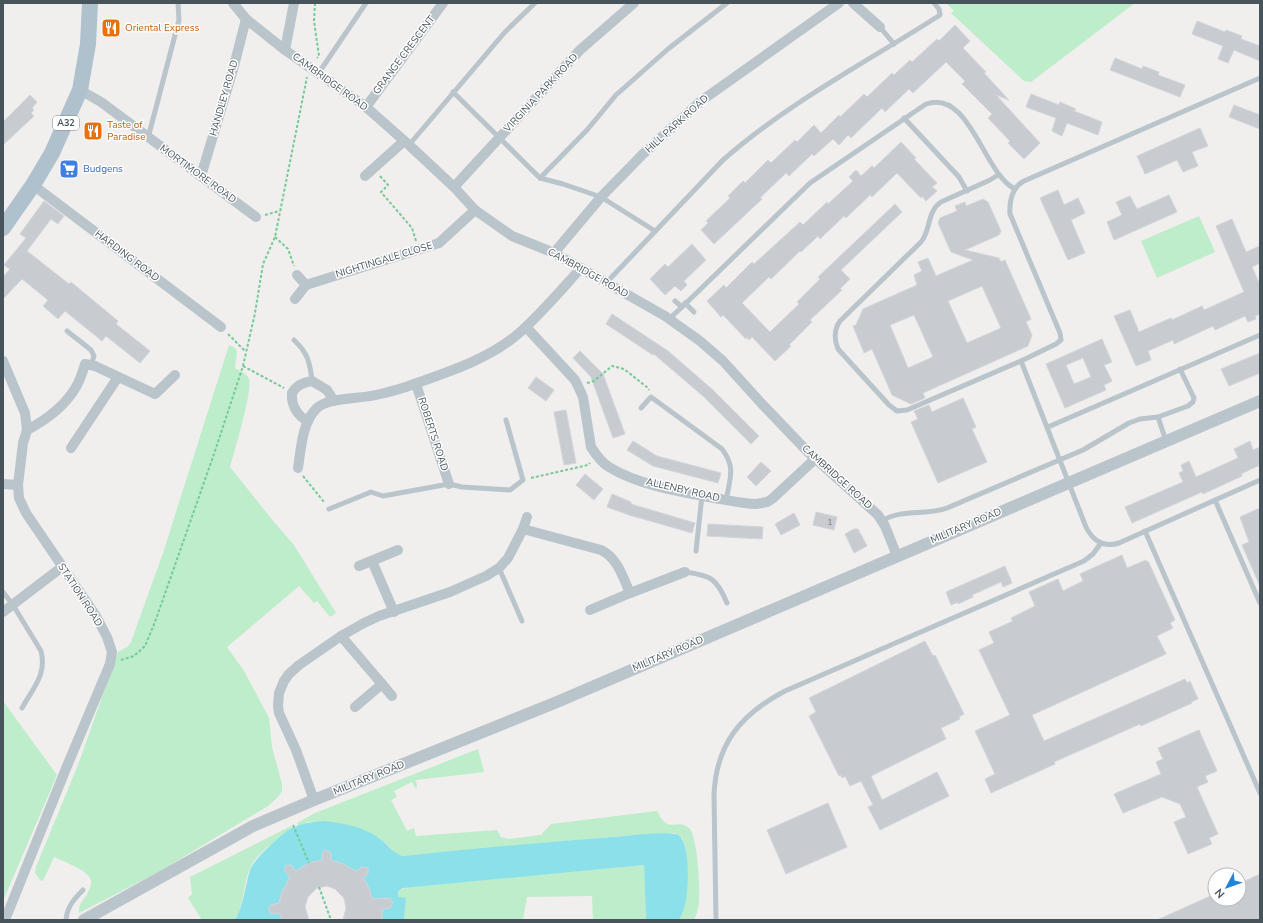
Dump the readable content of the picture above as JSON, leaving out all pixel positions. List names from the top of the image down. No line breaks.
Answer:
{"streets":{"main road":["A32"],"street":["GRANGE CRESCENT","CAMBRIDGE ROAD","VIRGINIA PARK ROAD","HANDLEY ROAD","HILL PARK ROAD","MORTIMORE ROAD","HARDING ROAD","NIGHTINGALE CLOSE","ROBERTS ROAD","ALLENBY ROAD","MILITARY ROAD","STATION ROAD"]},"crossings":[["GRANGE CRESCENT","CAMBRIDGE ROAD"],["CAMBRIDGE ROAD","VIRGINIA PARK ROAD"],["CAMBRIDGE ROAD","HANDLEY ROAD"],["CAMBRIDGE ROAD","HILL PARK ROAD"],["CAMBRIDGE ROAD","NIGHTINGALE CLOSE"],["CAMBRIDGE ROAD","ALLENBY ROAD"],["CAMBRIDGE ROAD","MILITARY ROAD"],["HANDLEY ROAD","MORTIMORE ROAD"],["A32","MORTIMORE ROAD"],["A32","HARDING ROAD"]],"places":{"restaurant":["Oriental Express","Taste of Paradise"],"supermarket":["Budgens"]},"house_numbers":["1"],"north":"bottom left"}
